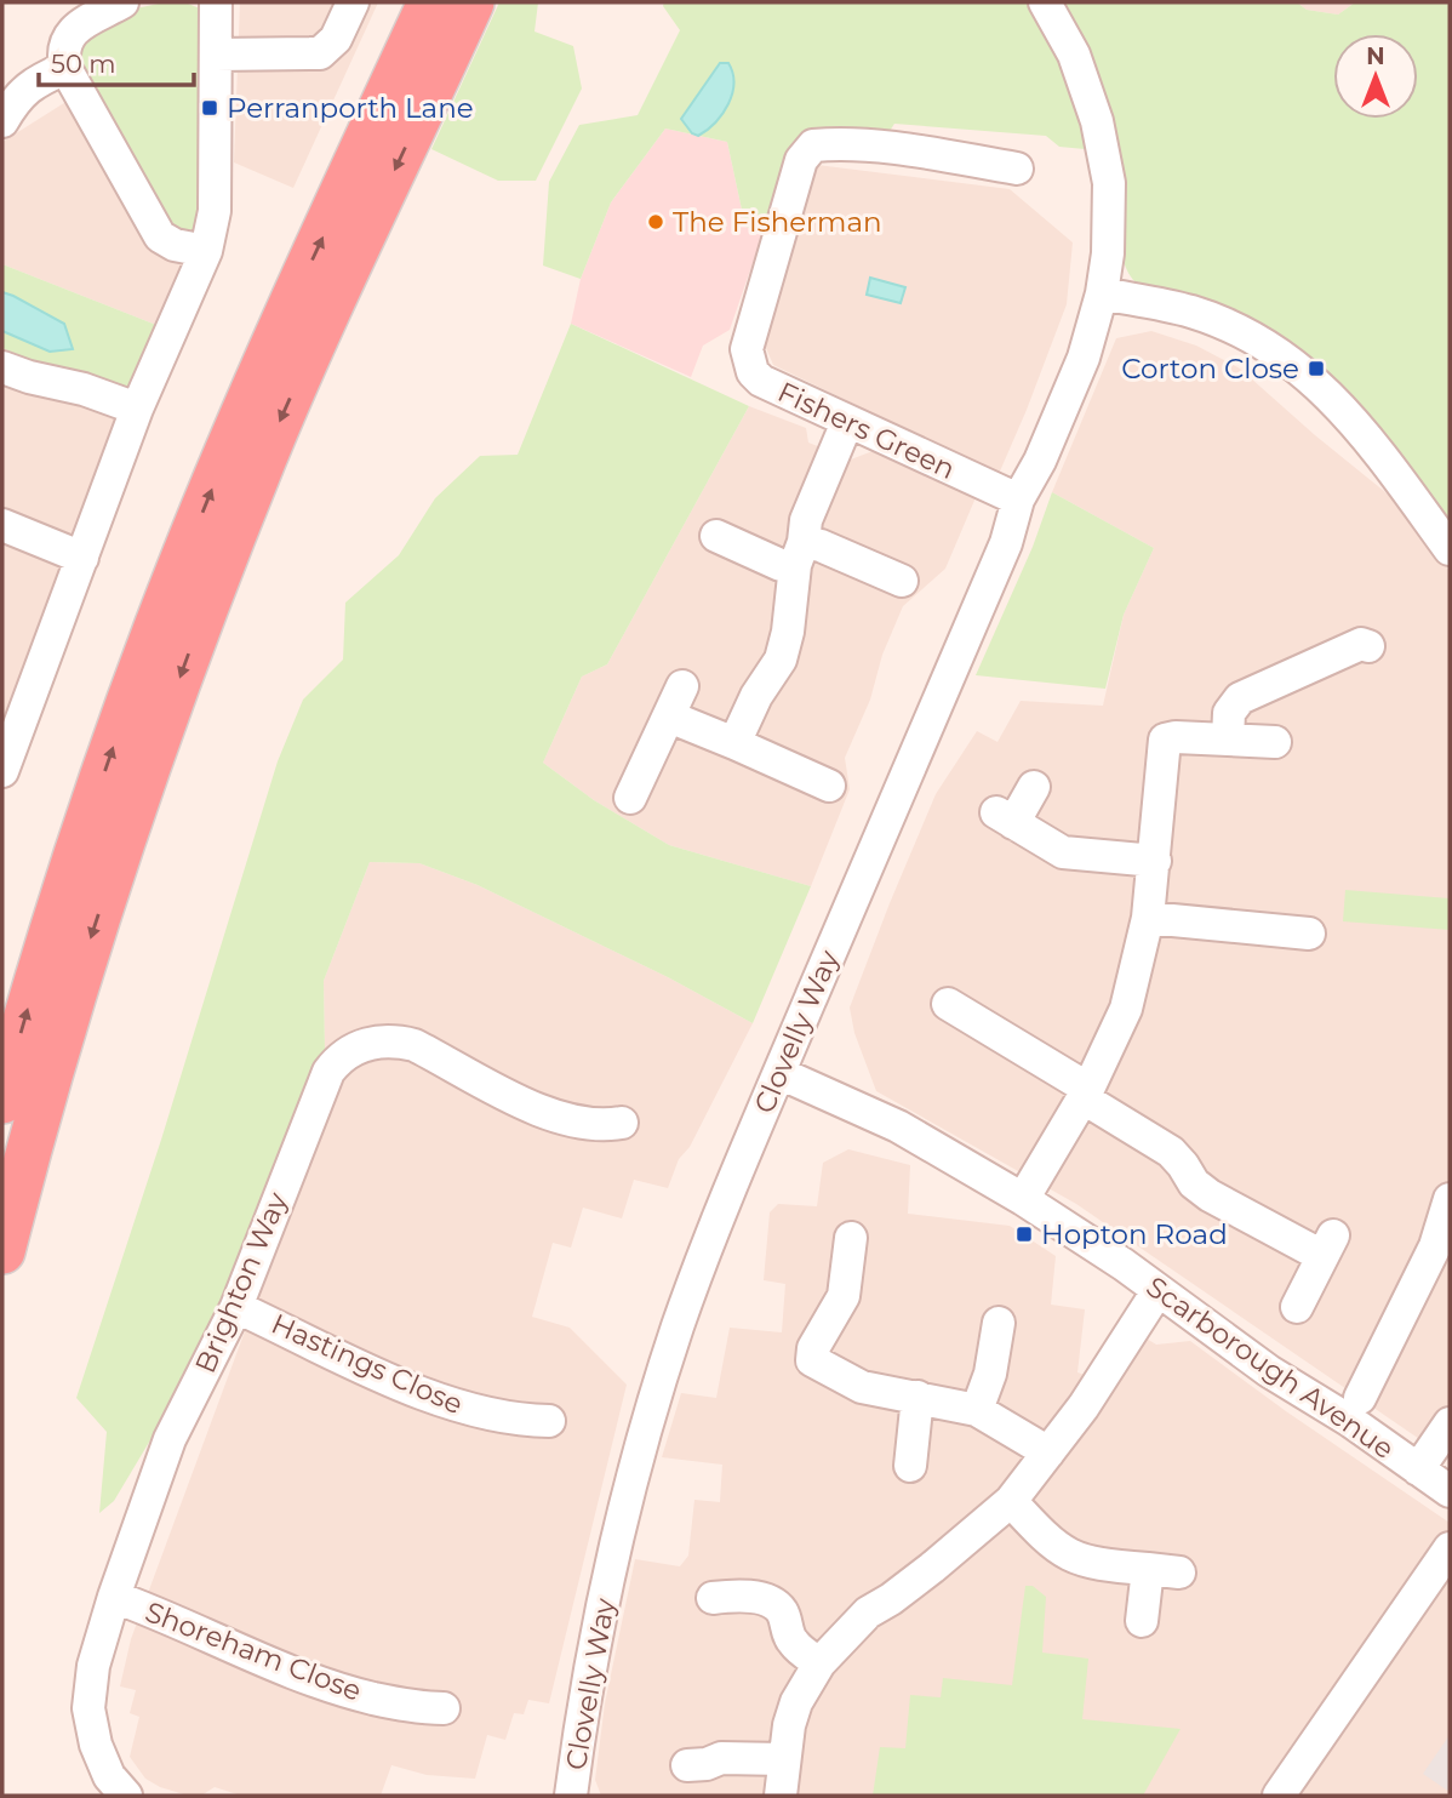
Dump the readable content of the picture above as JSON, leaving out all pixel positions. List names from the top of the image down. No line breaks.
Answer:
{"streets":{"street":["Fishers Green","Clovelly Way","Brighton Way","Hastings Close","Scarborough Avenue","Shoreham Close"]},"crossings":[["Fishers Green","Clovelly Way"],["Clovelly Way","Scarborough Avenue"],["Brighton Way","Hastings Close"],["Brighton Way","Shoreham Close"]],"places":{"transit":["Perranporth Lane","Corton Close","Hopton Road"],"other":["The Fisherman"]},"scale_bar":"50 m","north":"top"}
